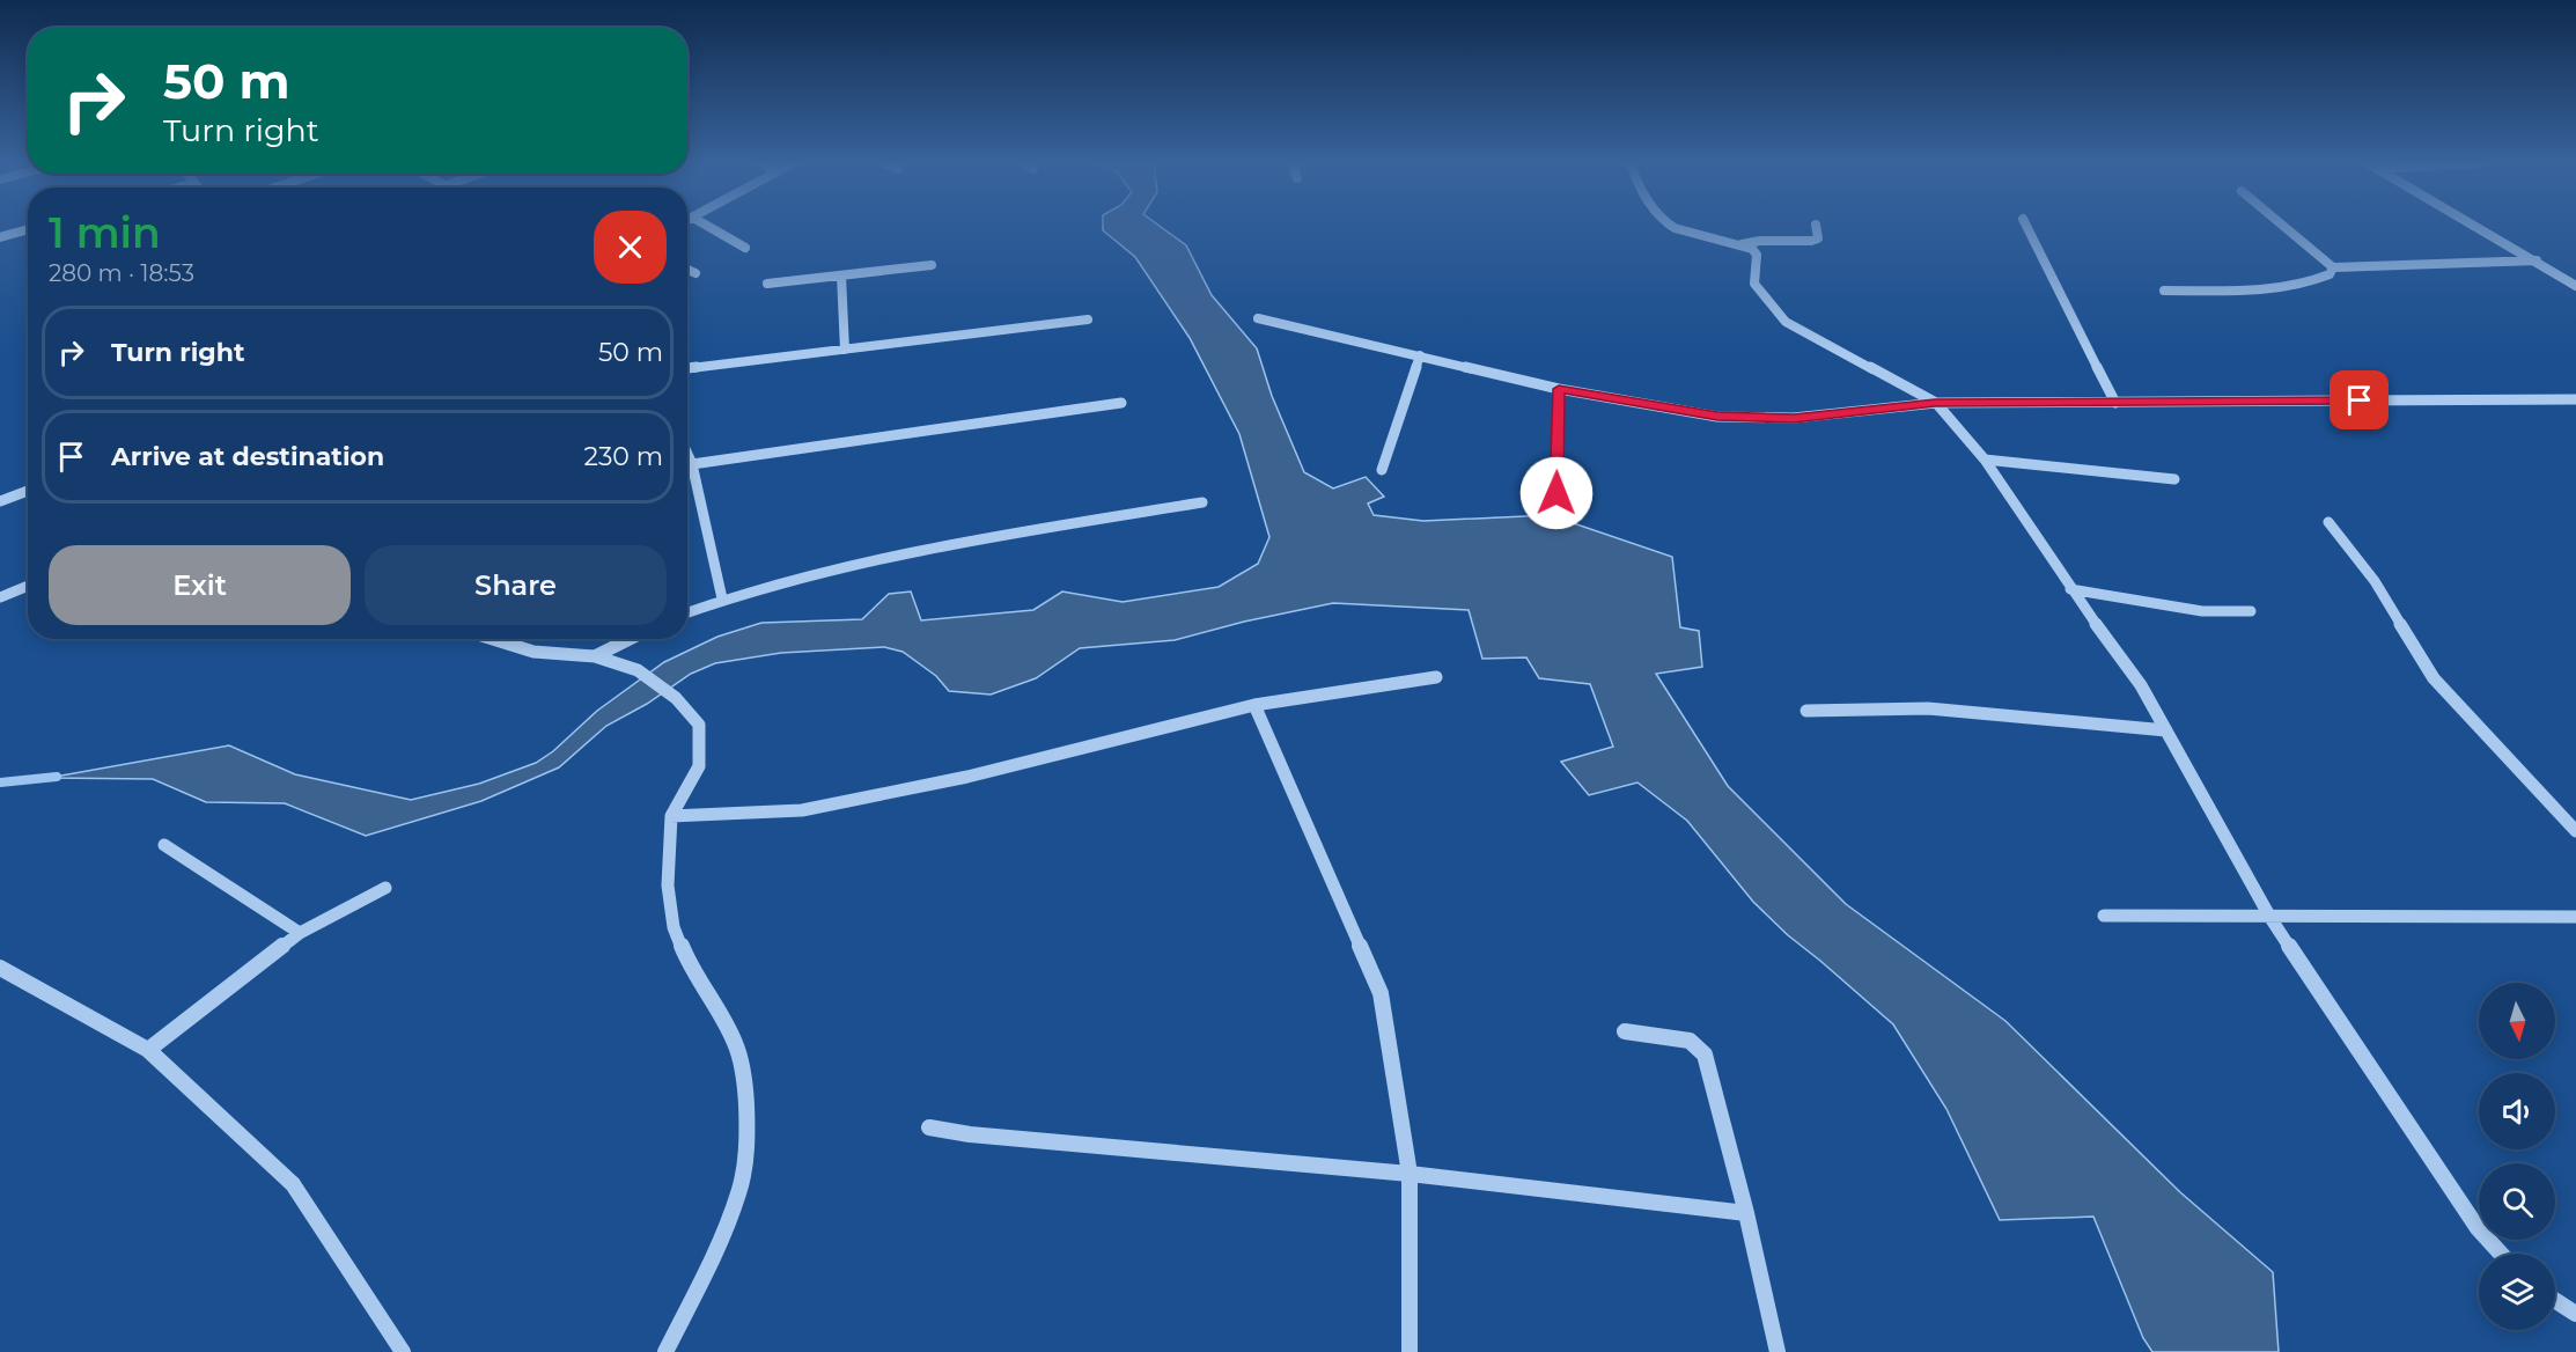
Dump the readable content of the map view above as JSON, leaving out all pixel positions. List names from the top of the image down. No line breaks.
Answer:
{"north":"bottom","page":{"turn":["50 m","Turn right"],"heading":["1 min","280 m · 18:53"],"list":[{"name":"Turn right","value":"50 m"},{"name":"Arrive at destination","value":"230 m"}],"buttons":["Exit","Share"]}}
